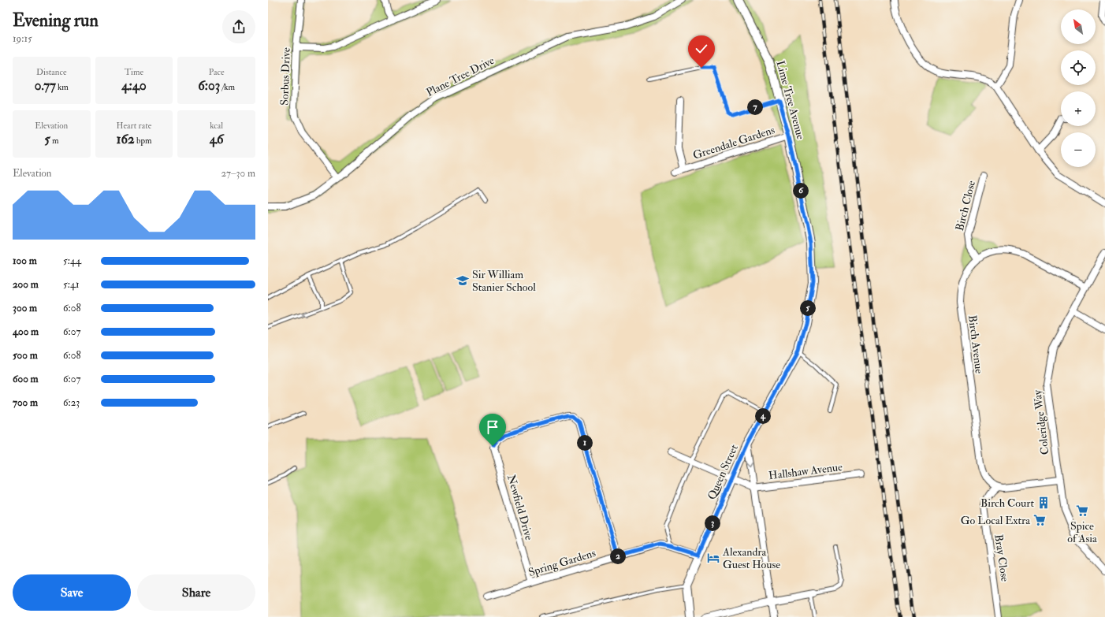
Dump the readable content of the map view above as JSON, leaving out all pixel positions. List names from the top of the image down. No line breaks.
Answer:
{"streets":{"street":["Sorbus Drive","Plane Tree Drive","Lime Tree Avenue","Greendale Gardens","Birch Close","Birch Avenue","Coleridge Way","Hallshaw Avenue","Queen Street","Newfield Drive","Bray Close","Spring Gardens"]},"crossings":[["Sorbus Drive","Plane Tree Drive"],["Lime Tree Avenue","Greendale Gardens"],["Lime Tree Avenue","Queen Street"],["Birch Close","Birch Avenue"],["Birch Avenue","Bray Close"],["Queen Street","Spring Gardens"],["Newfield Drive","Spring Gardens"]],"places":{"school or university":["Sir William Stanier School"],"building":["Birch Court"],"supermarket":["Spice of Asia","Go Local Extra"],"hotel":["Alexandra Guest House"]},"north":"top left","page":{"heading":["Evening run","19:15"],"map_buttons":["+","−"],"stats":[["Distance","0.77 km"],["Time","4:40"],["Pace","6:03 /km"],["Elevation","5 m"],["Heart rate","162 bpm"],["kcal","46"]],"pins":["7","6","5","4","1","3","2"],"chart":["Elevation","27–30 m"],"list":[{"name":"100 m","note":"5:44"},{"name":"200 m","note":"5:41"},{"name":"300 m","note":"6:08"},{"name":"400 m","note":"6:07"},{"name":"500 m","note":"6:08"},{"name":"600 m","note":"6:07"},{"name":"700 m","note":"6:23"}],"buttons":["Save","Share"]}}
